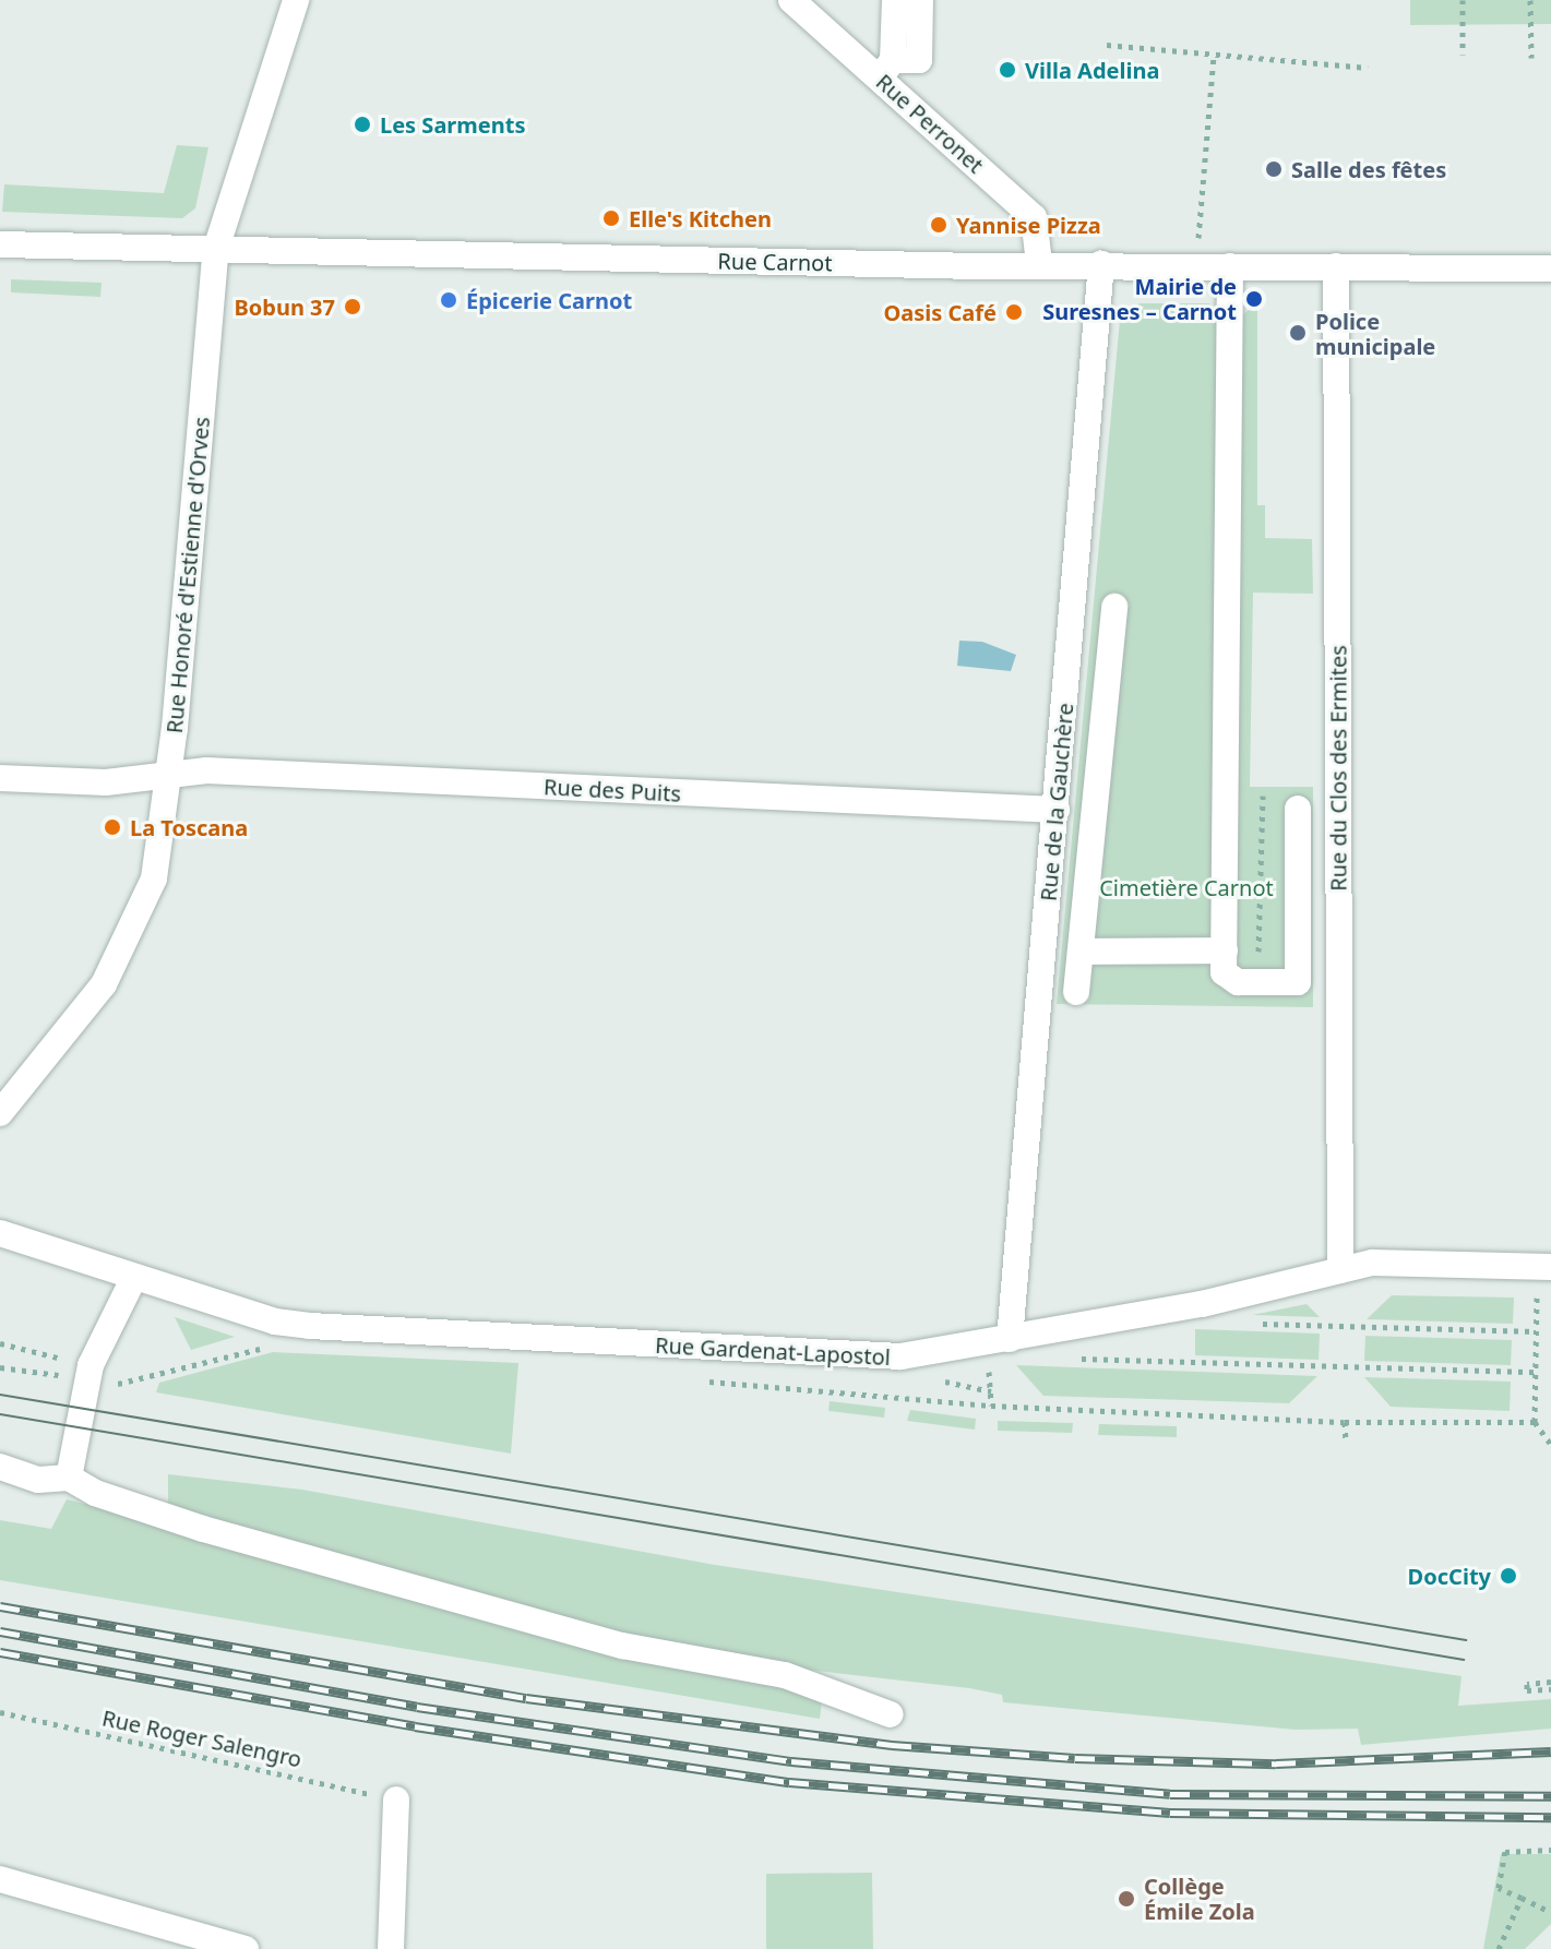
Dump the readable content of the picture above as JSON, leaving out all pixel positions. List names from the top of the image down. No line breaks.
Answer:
{"streets":{"street":["Rue Perronet","Rue Carnot","Rue Honoré d'Estienne d'Orves","Rue du Clos des Ermites","Rue des Puits","Rue de la Gauchère","Rue Gardenat-Lapostol"],"path":["Rue Roger Salengro"]},"crossings":[["Rue Perronet","Rue Carnot"],["Rue Carnot","Rue Honoré d'Estienne d'Orves"],["Rue Carnot","Rue du Clos des Ermites"],["Rue Carnot","Rue de la Gauchère"],["Rue Honoré d'Estienne d'Orves","Rue des Puits"],["Rue du Clos des Ermites","Rue Gardenat-Lapostol"],["Rue des Puits","Rue de la Gauchère"],["Rue de la Gauchère","Rue Gardenat-Lapostol"]],"parks":["Cimetière Carnot"],"places":["Villa Adelina","Les Sarments","Salle des fêtes","Elle's Kitchen","Yannise Pizza","Mairie de Suresnes – Carnot","Épicerie Carnot","Bobun 37","Oasis Café","Police municipale","La Toscana","DocCity","Collège Émile Zola"]}
